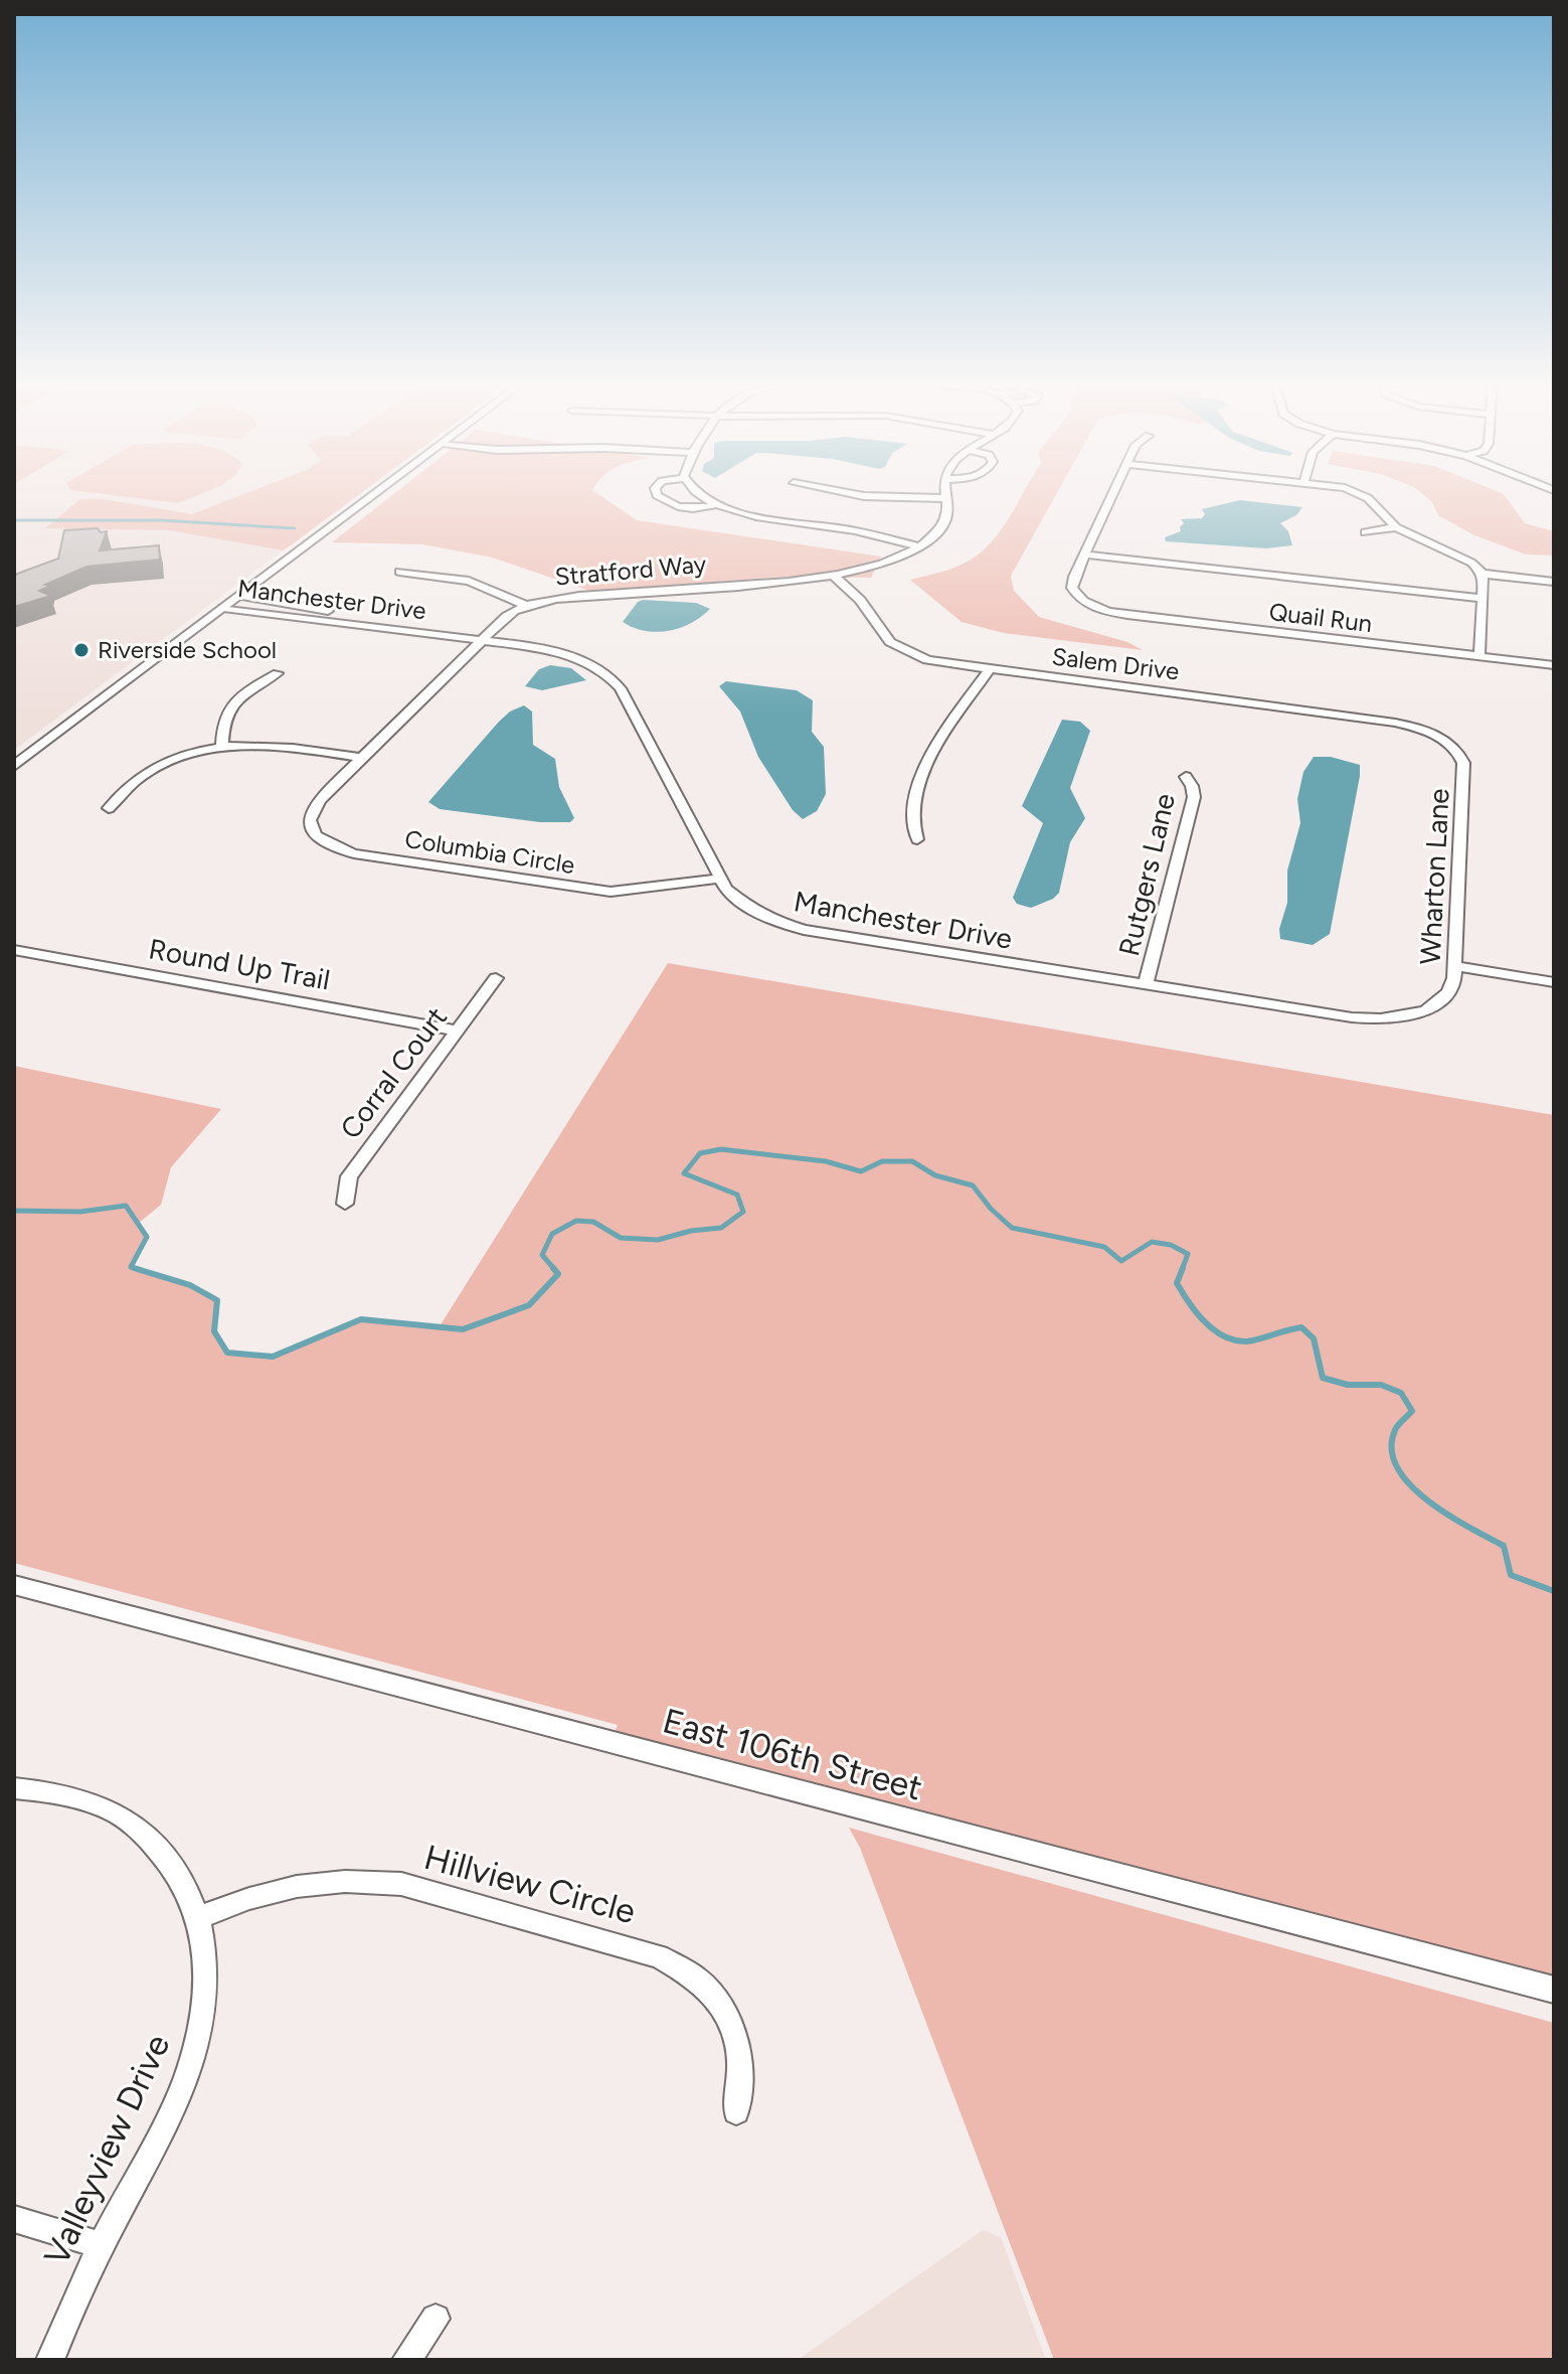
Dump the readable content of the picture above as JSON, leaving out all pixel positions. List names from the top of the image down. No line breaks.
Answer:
{"streets":{"street":["Stratford Way","Manchester Drive","Quail Run","Salem Drive","Columbia Circle","Rutgers Lane","Wharton Lane","Round Up Trail","Corral Court","East 106th Street","Hillview Circle","Valleyview Drive"]},"crossings":[["Stratford Way","Manchester Drive"],["Stratford Way","Salem Drive"],["Stratford Way","Columbia Circle"],["Manchester Drive","Columbia Circle"],["Manchester Drive","Rutgers Lane"],["Manchester Drive","Wharton Lane"],["Salem Drive","Wharton Lane"],["Round Up Trail","Corral Court"],["Hillview Circle","Valleyview Drive"]],"places":["Riverside School"]}
